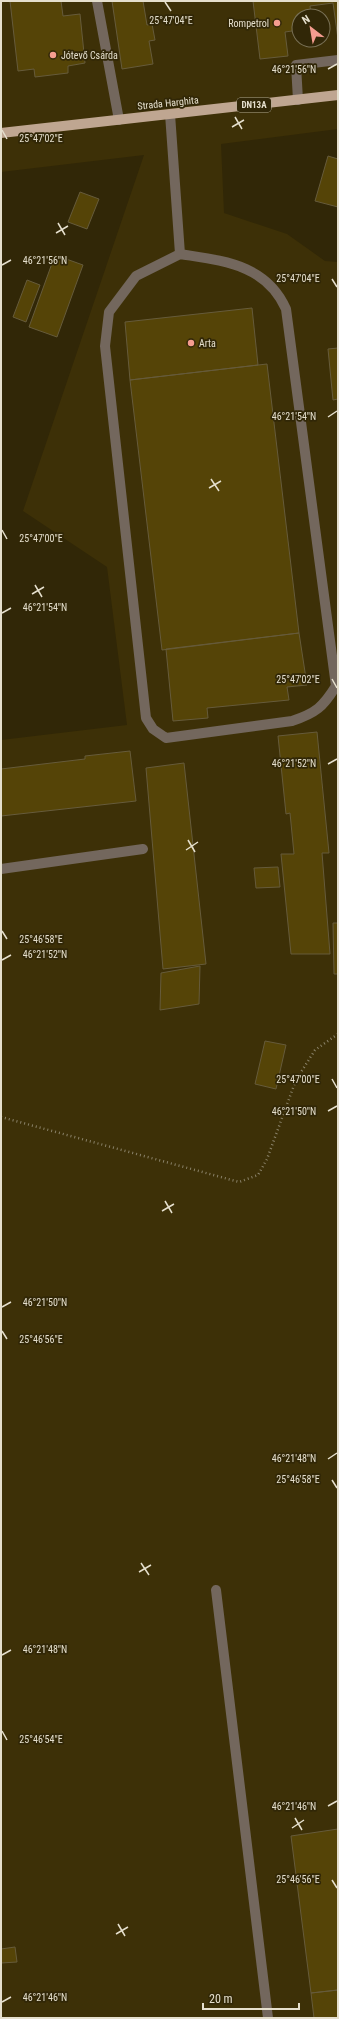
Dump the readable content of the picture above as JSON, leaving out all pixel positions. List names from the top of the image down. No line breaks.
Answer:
{"streets":{"main road":["Strada Harghita","DN13A"]},"places":["Rompetrol","Jótevő Csárda","Arta"],"scale_bar":"20 m","north":"top left","coordinates":["25°47'04\"E","46°21'56\"N","25°47'02\"E","46°21'54\"N","25°47'00\"E","46°21'52\"N","25°46'58\"E","46°21'50\"N","25°46'56\"E","46°21'48\"N","25°46'54\"E","46°21'46\"N"]}
